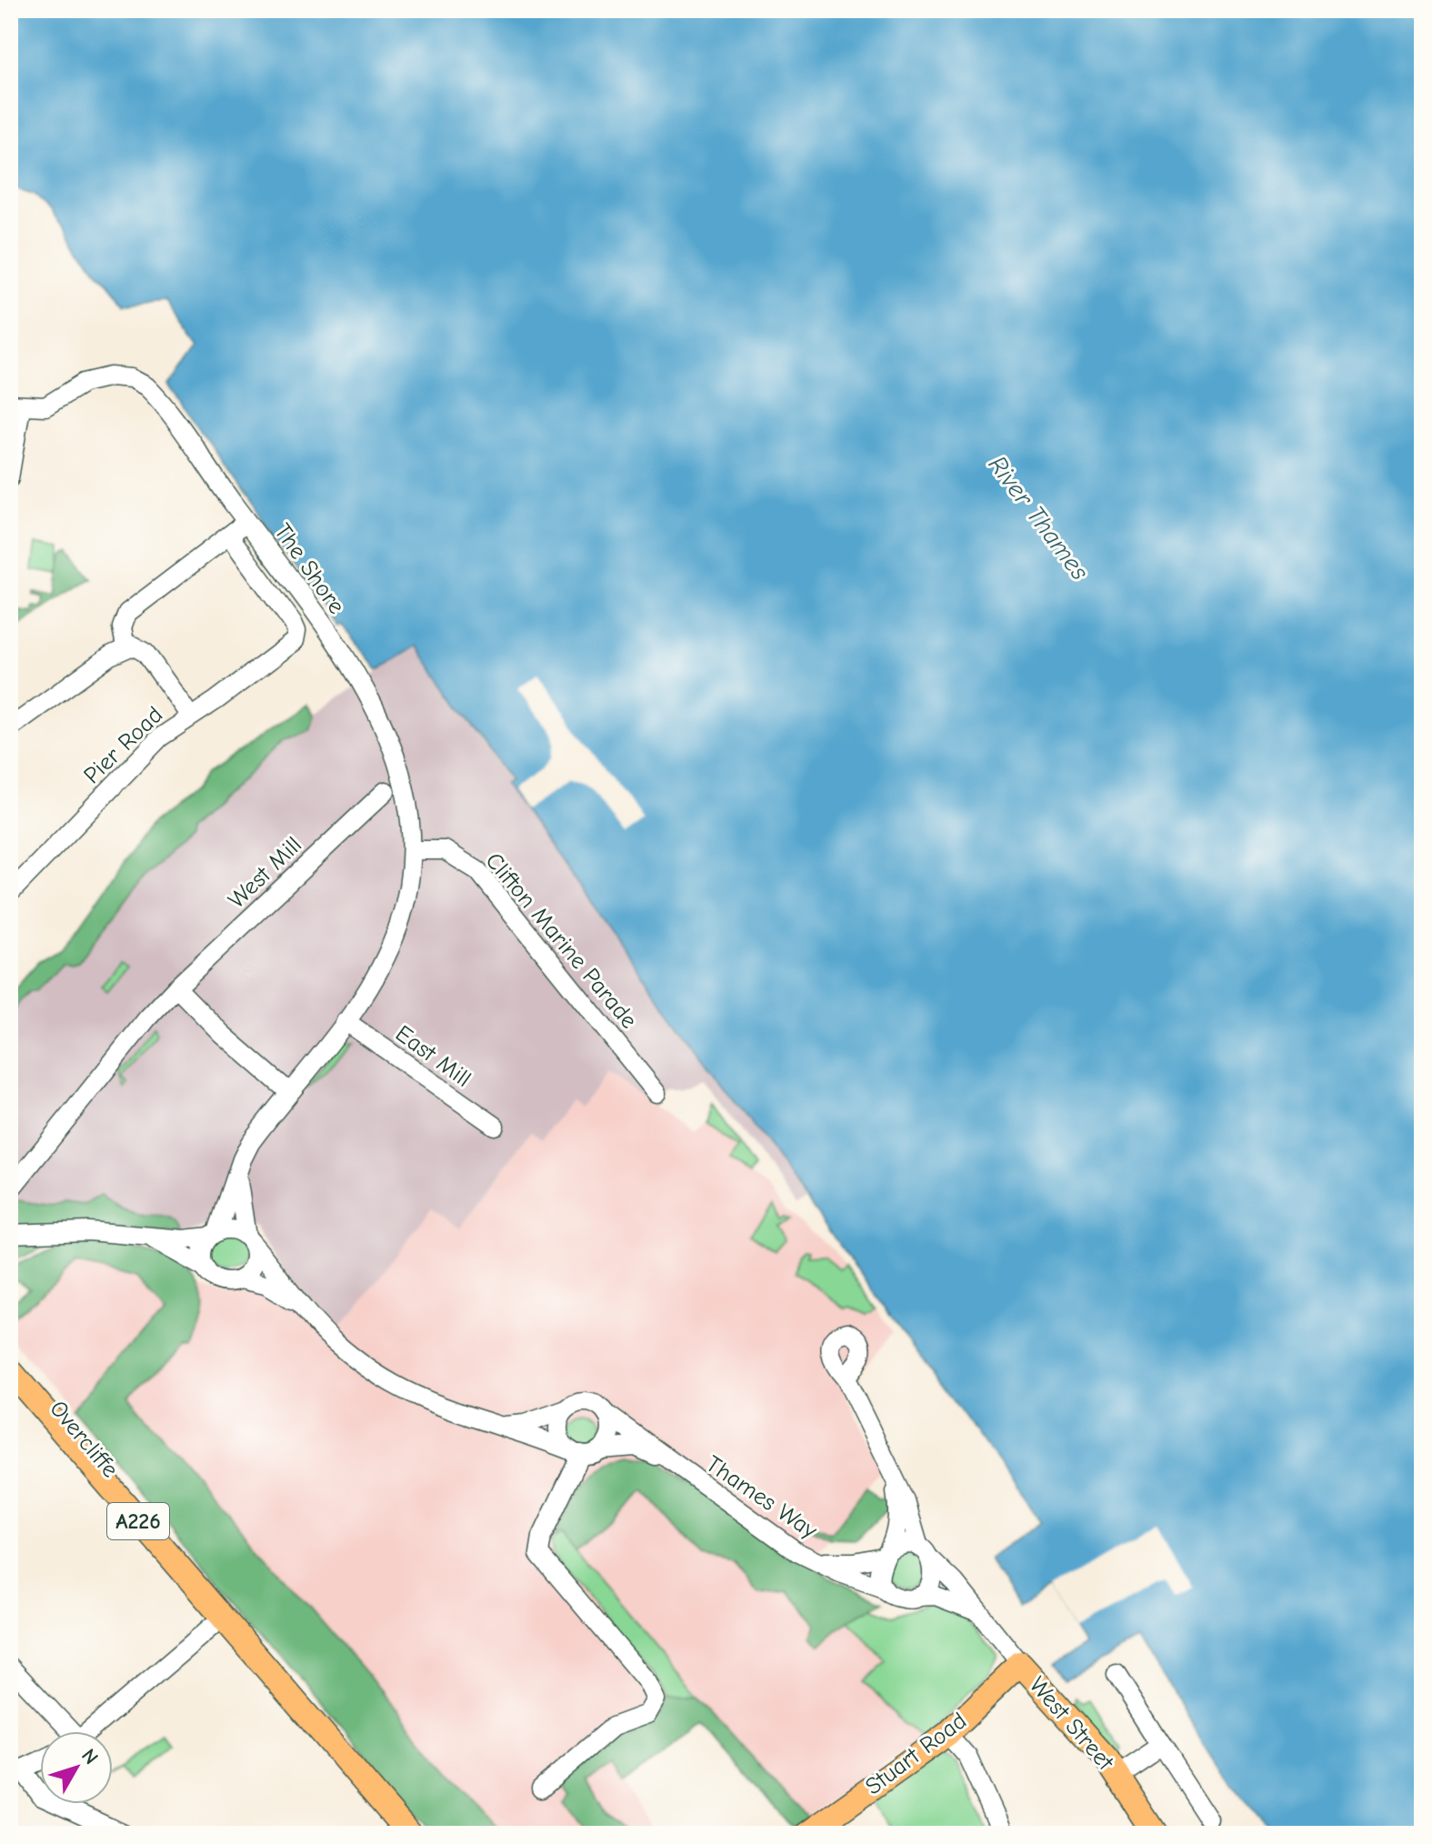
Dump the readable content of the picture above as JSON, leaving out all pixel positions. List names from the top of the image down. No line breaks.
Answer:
{"streets":{"main road":["Overcliffe","A226","West Street","Stuart Road"],"street":["The Shore","Pier Road","West Mill","Clifton Marine Parade","East Mill","Thames Way"]},"crossings":[["The Shore","Clifton Marine Parade"],["Thames Way","West Street"],["West Street","Stuart Road"]],"water":["River Thames"],"north":"top right"}
